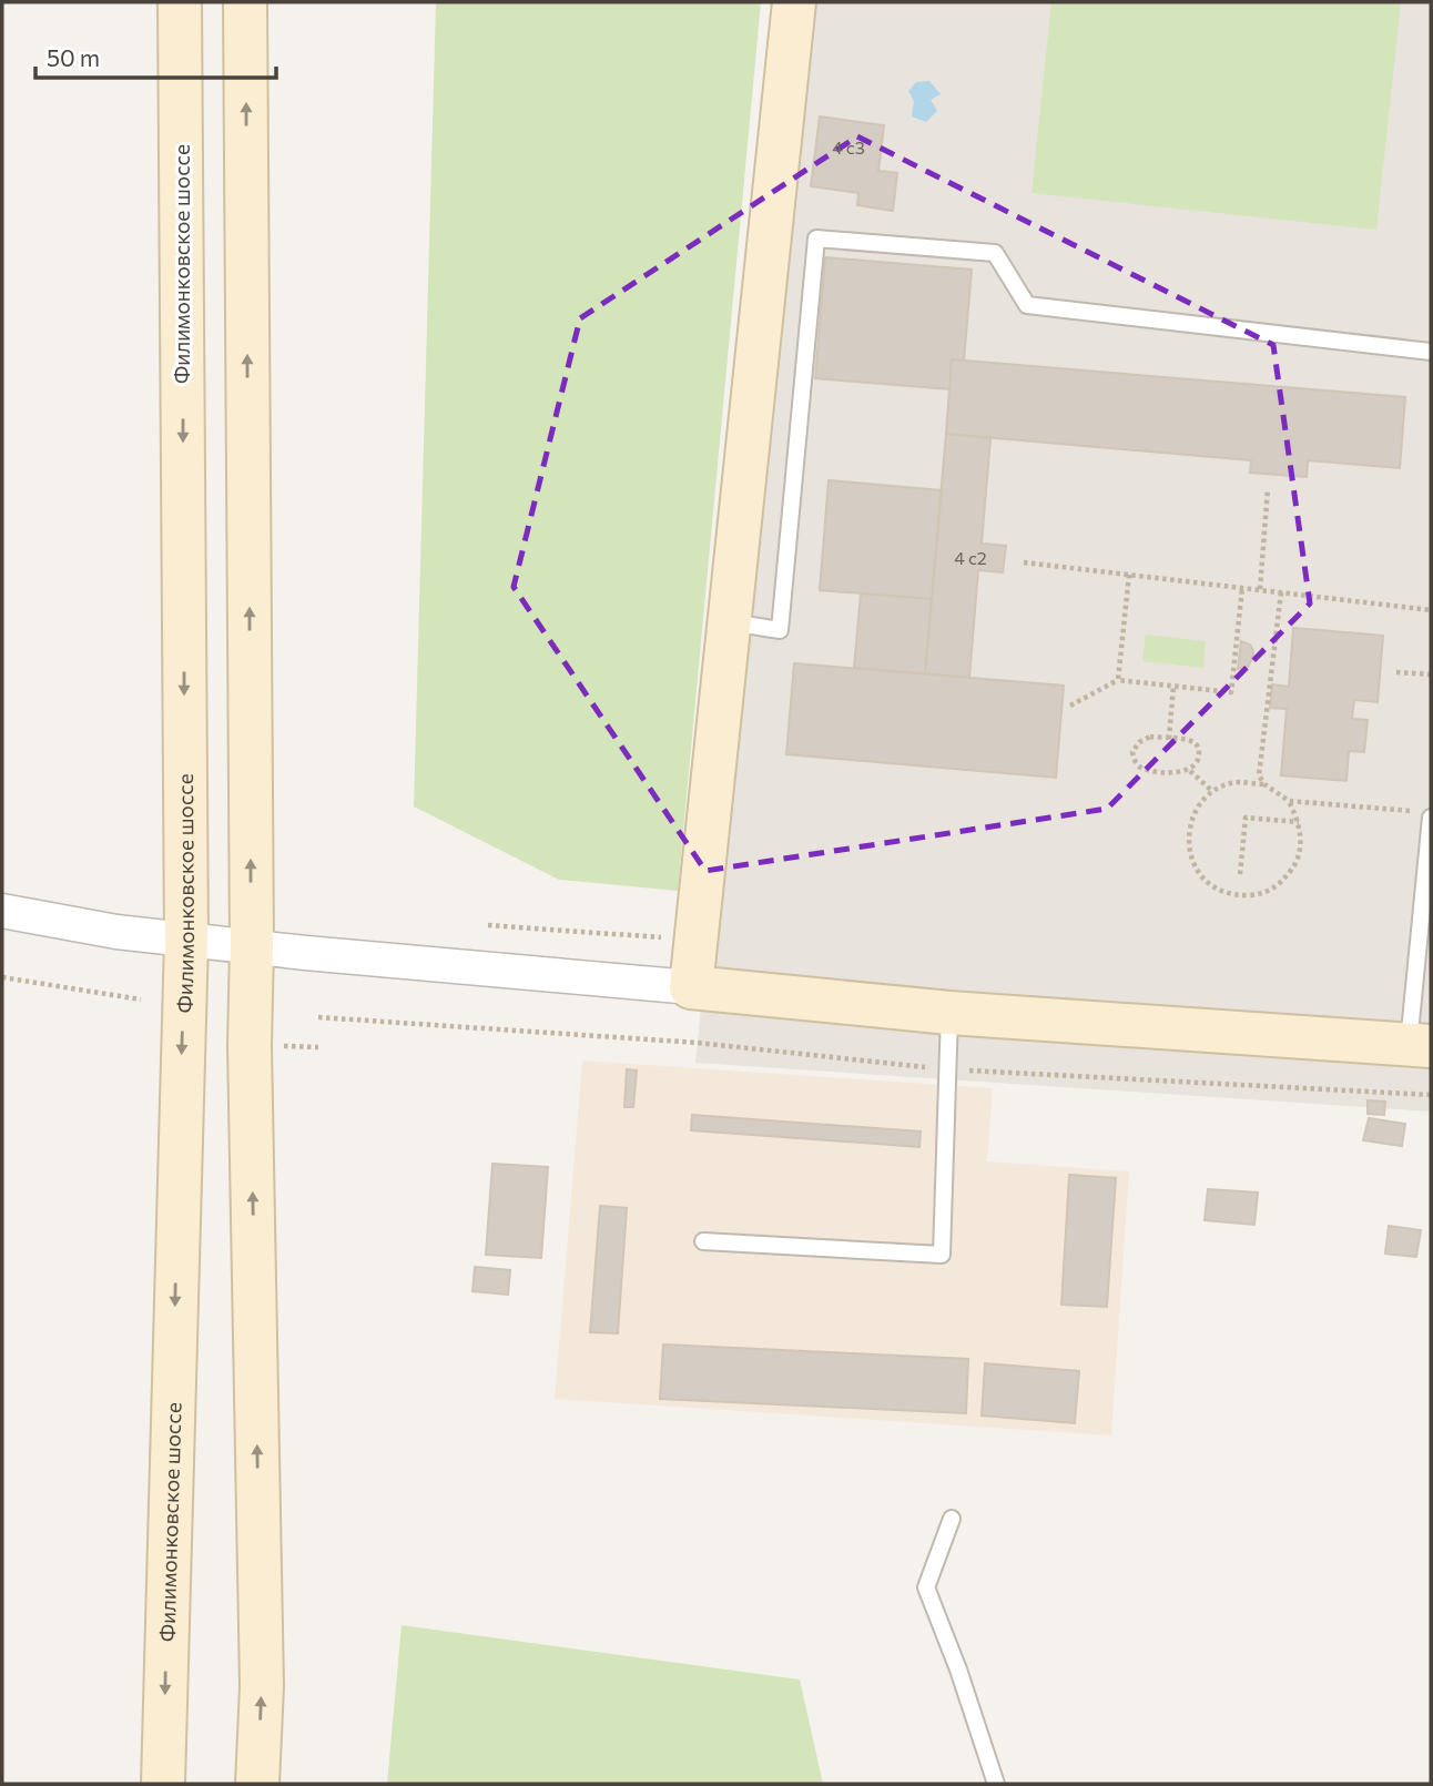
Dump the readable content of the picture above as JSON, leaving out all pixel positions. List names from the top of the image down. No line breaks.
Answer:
{"streets":{"main road":["Филимонковское шоссе"]},"house_numbers":["4 с3","4 с2"],"scale_bar":"50 m"}
